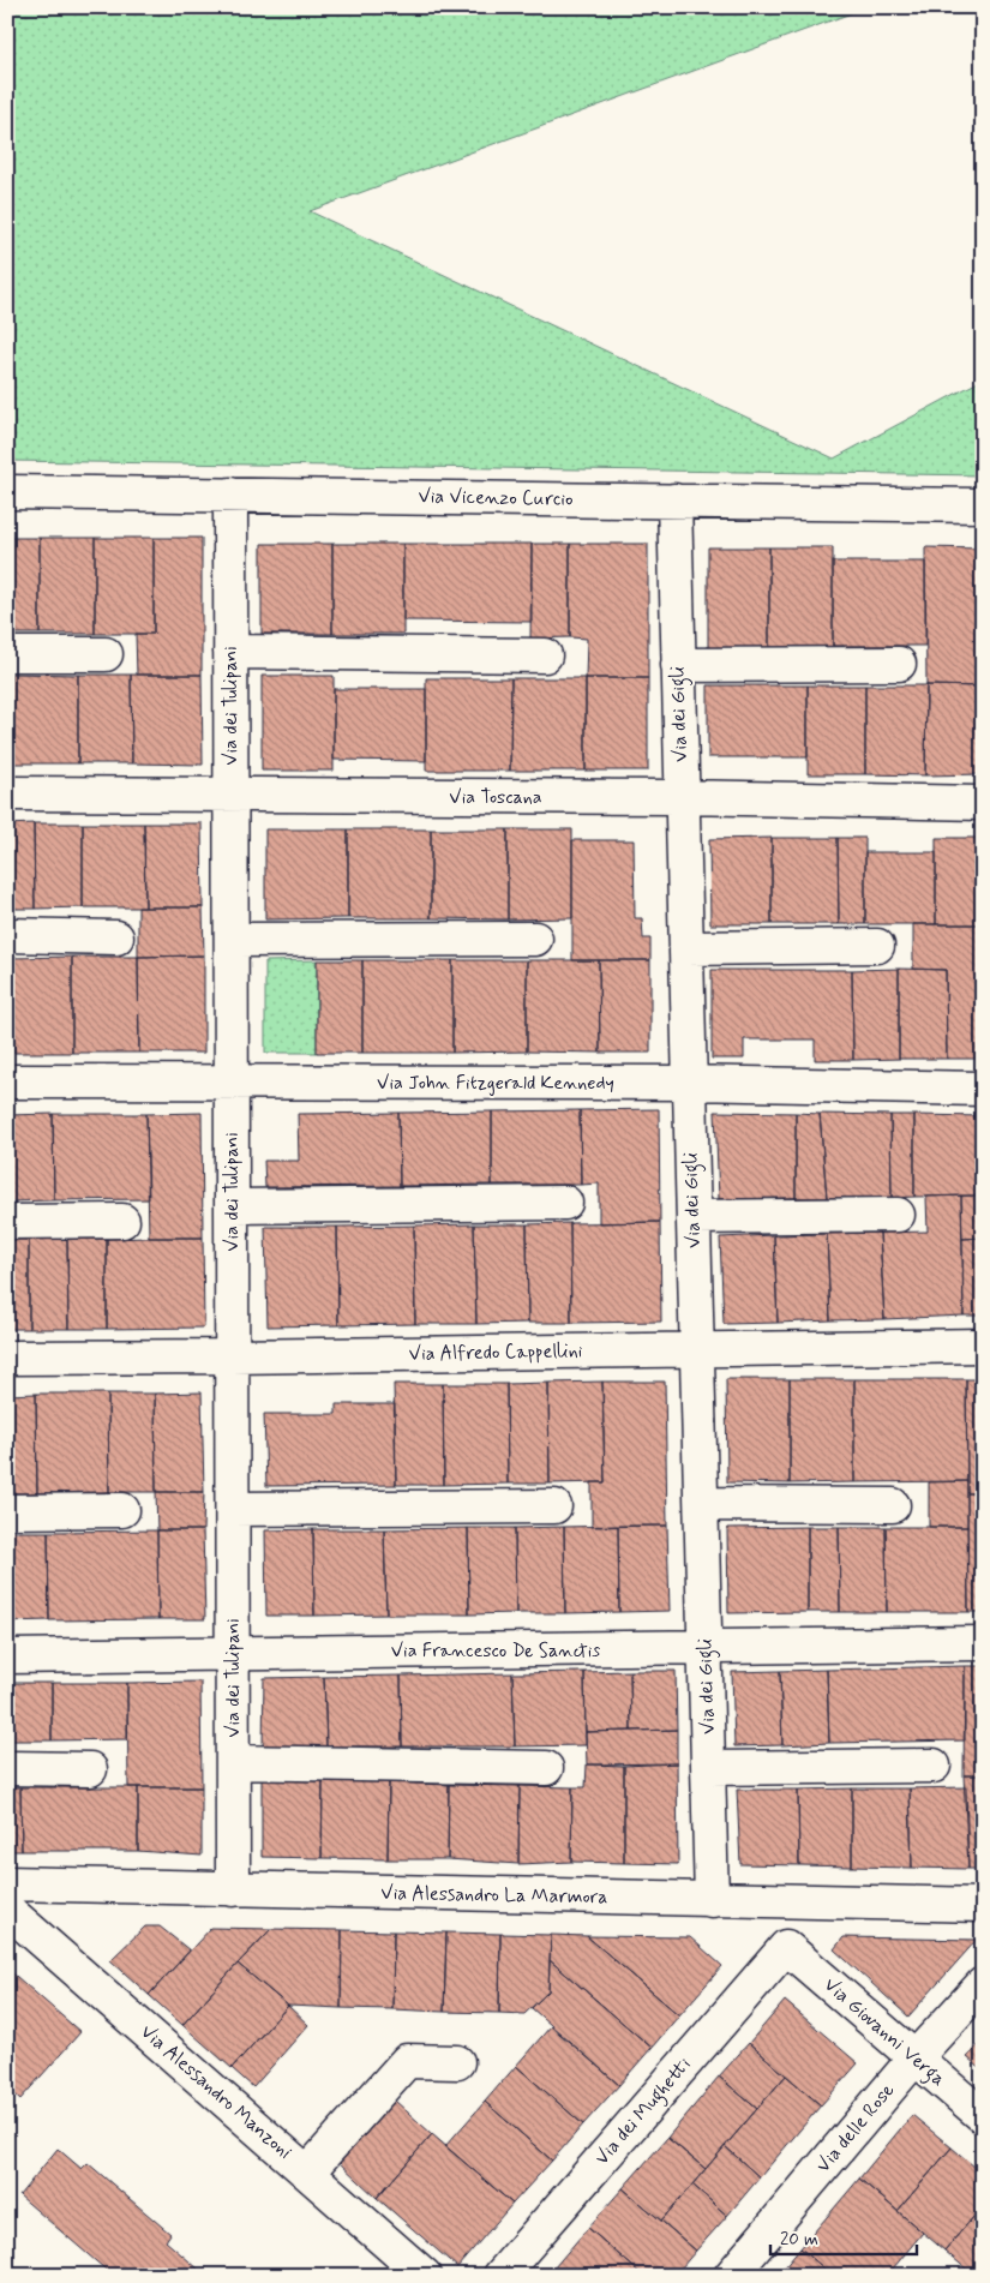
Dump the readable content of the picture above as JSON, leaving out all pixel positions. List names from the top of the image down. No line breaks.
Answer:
{"streets":{"street":["Via Vicenzo Curcio","Via dei Tulipani","Via dei Gigli","Via Toscana","Via John Fitzgerald Kennedy","Via Alfredo Cappellini","Via Francesco De Sanctis","Via Alessandro La Marmora","Via Giovanni Verga","Via Alessandro Manzoni","Via dei Mughetti","Via delle Rose"]},"crossings":[["Via Vicenzo Curcio","Via dei Tulipani"],["Via Vicenzo Curcio","Via dei Gigli"],["Via dei Tulipani","Via Toscana"],["Via dei Tulipani","Via John Fitzgerald Kennedy"],["Via dei Tulipani","Via Alfredo Cappellini"],["Via dei Tulipani","Via Francesco De Sanctis"],["Via dei Tulipani","Via Alessandro La Marmora"],["Via dei Gigli","Via Toscana"],["Via dei Gigli","Via John Fitzgerald Kennedy"],["Via dei Gigli","Via Alfredo Cappellini"],["Via dei Gigli","Via Francesco De Sanctis"],["Via dei Gigli","Via Alessandro La Marmora"],["Via Giovanni Verga","Via dei Mughetti"],["Via Giovanni Verga","Via delle Rose"]],"scale_bar":"20 m"}
